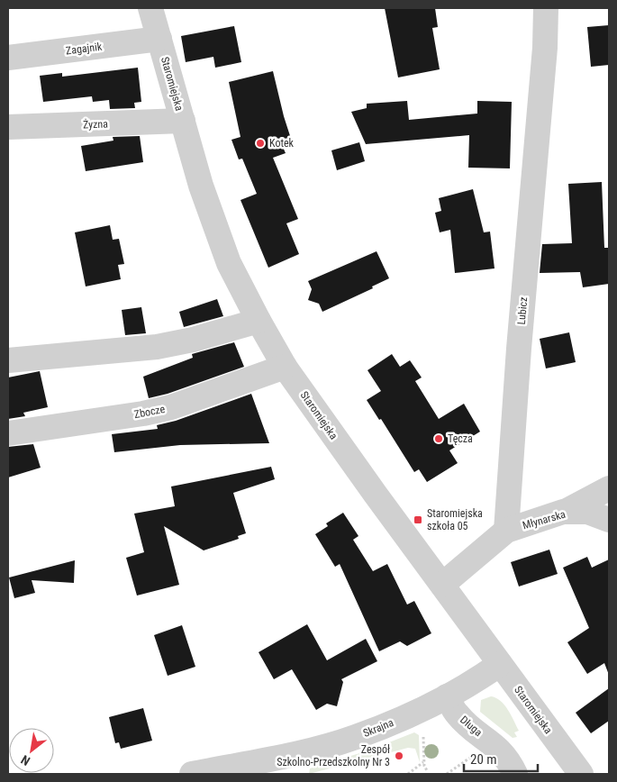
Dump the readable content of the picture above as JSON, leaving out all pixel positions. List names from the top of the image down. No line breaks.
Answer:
{"streets":{"street":["Zagajnik","Staromiejska","Żyzna","Lubicz","Zbocze","Młynarska","Długa","Skrajna"]},"crossings":[["Zagajnik","Staromiejska"],["Staromiejska","Żyzna"],["Staromiejska","Zbocze"],["Staromiejska","Skrajna"],["Lubicz","Młynarska"],["Długa","Skrajna"]],"places":{"other":["Kotek","Tęcza","Zespół Szkolno-Przedszkolny Nr 3"],"transit":["Staromiejska szkoła 05"]},"scale_bar":"20 m","north":"bottom left"}
